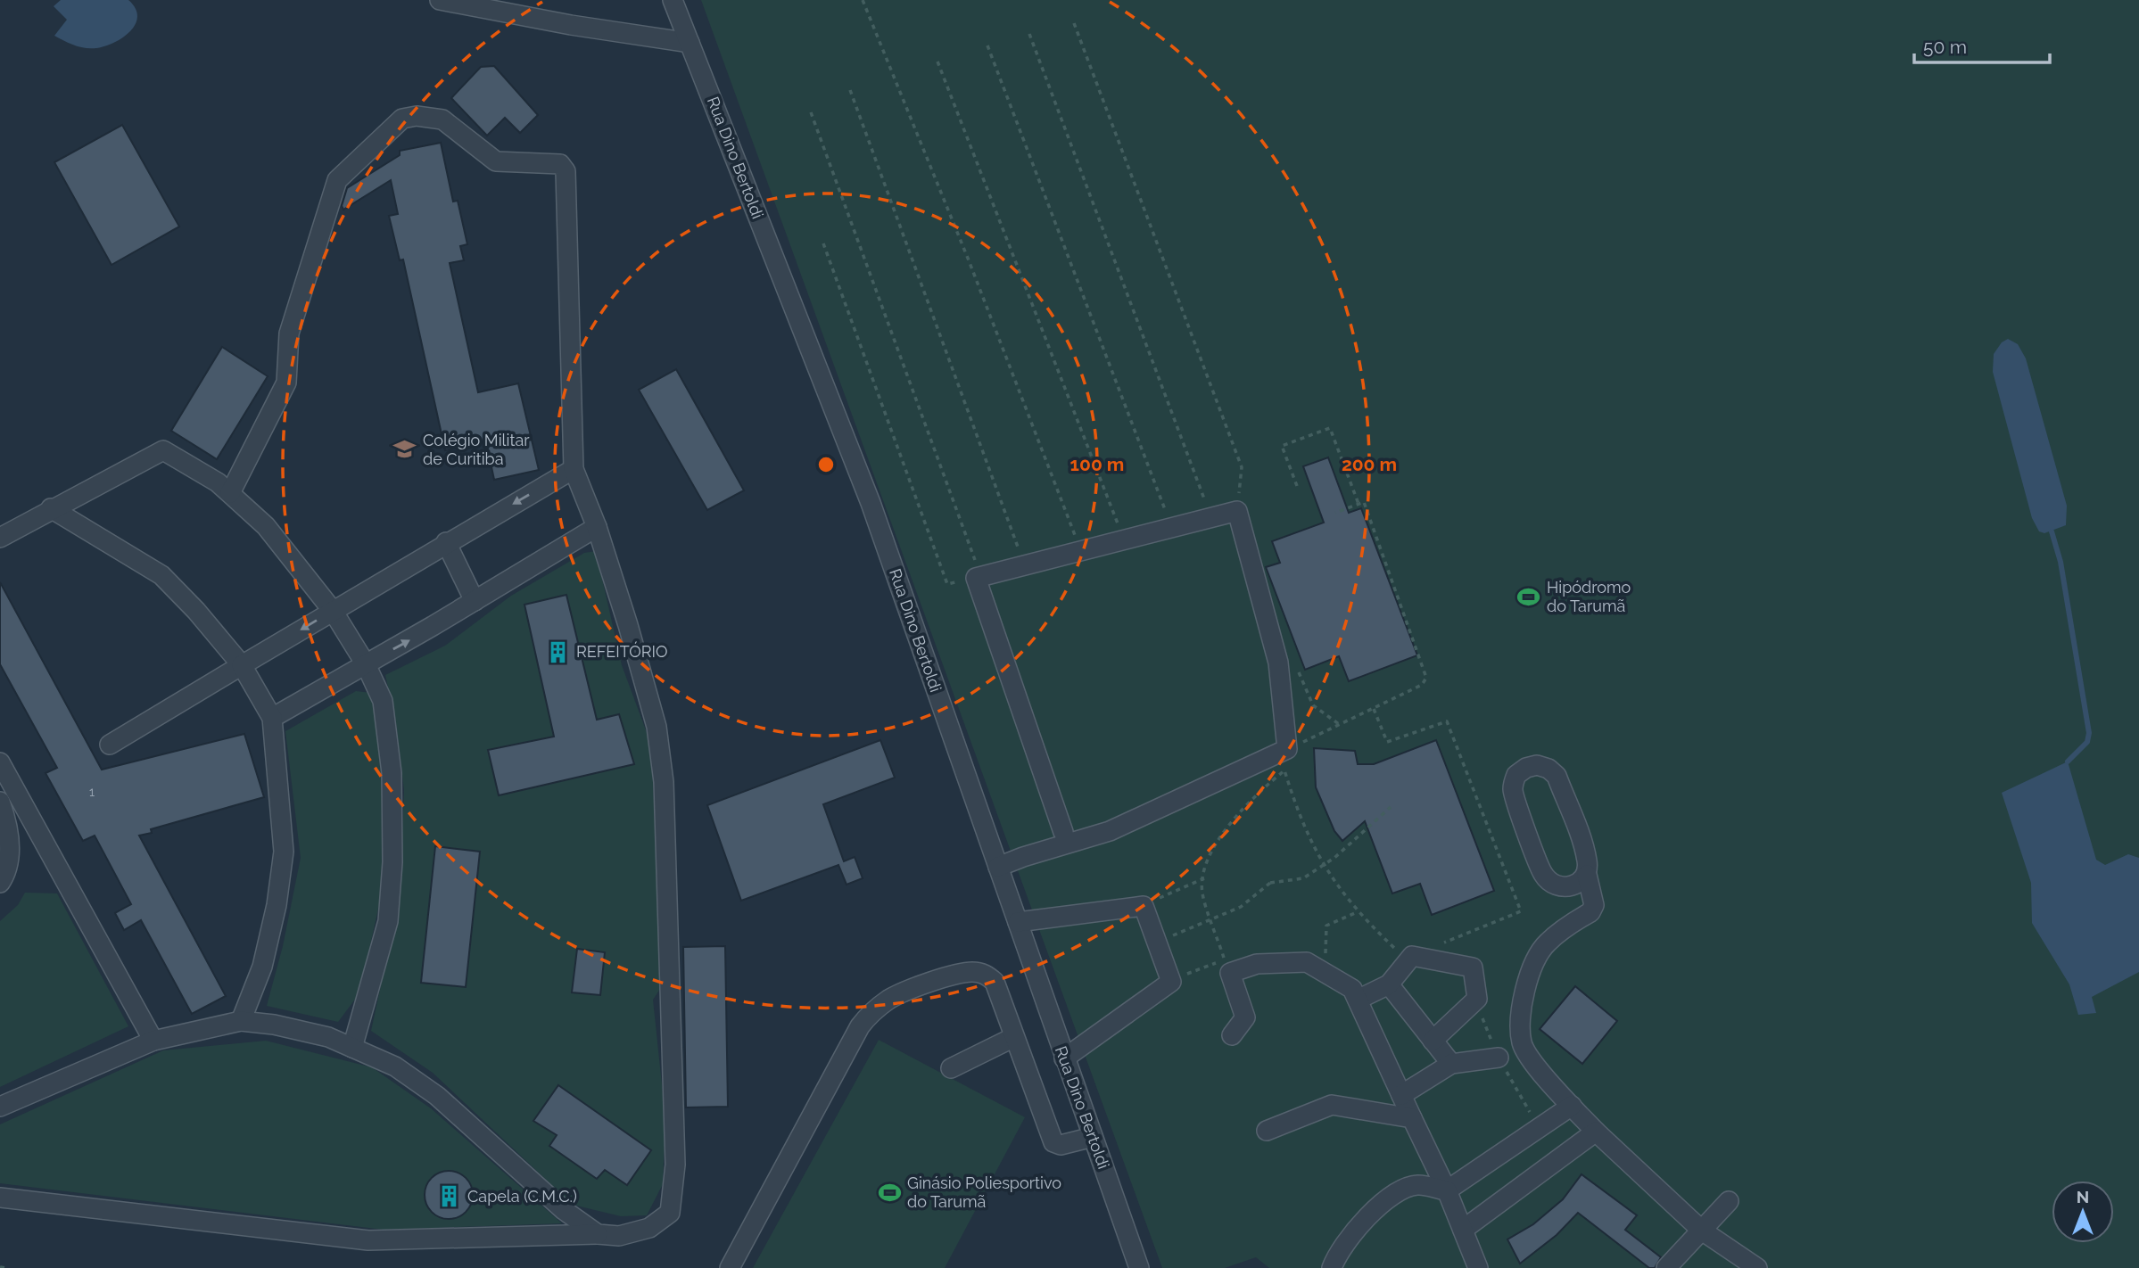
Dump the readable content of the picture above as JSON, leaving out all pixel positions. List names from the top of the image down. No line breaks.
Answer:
{"streets":{"street":["Rua Dino Bertoldi"]},"places":{"school or university":["Colégio Militar de Curitiba"],"sports":["Hipódromo do Tarumã","Ginásio Poliesportivo do Tarumã"],"building":["REFEITÓRIO","Capela (C.M.C.)"]},"house_numbers":["1"],"scale_bar":"50 m","north":"top","rings":["100 m","200 m"]}
